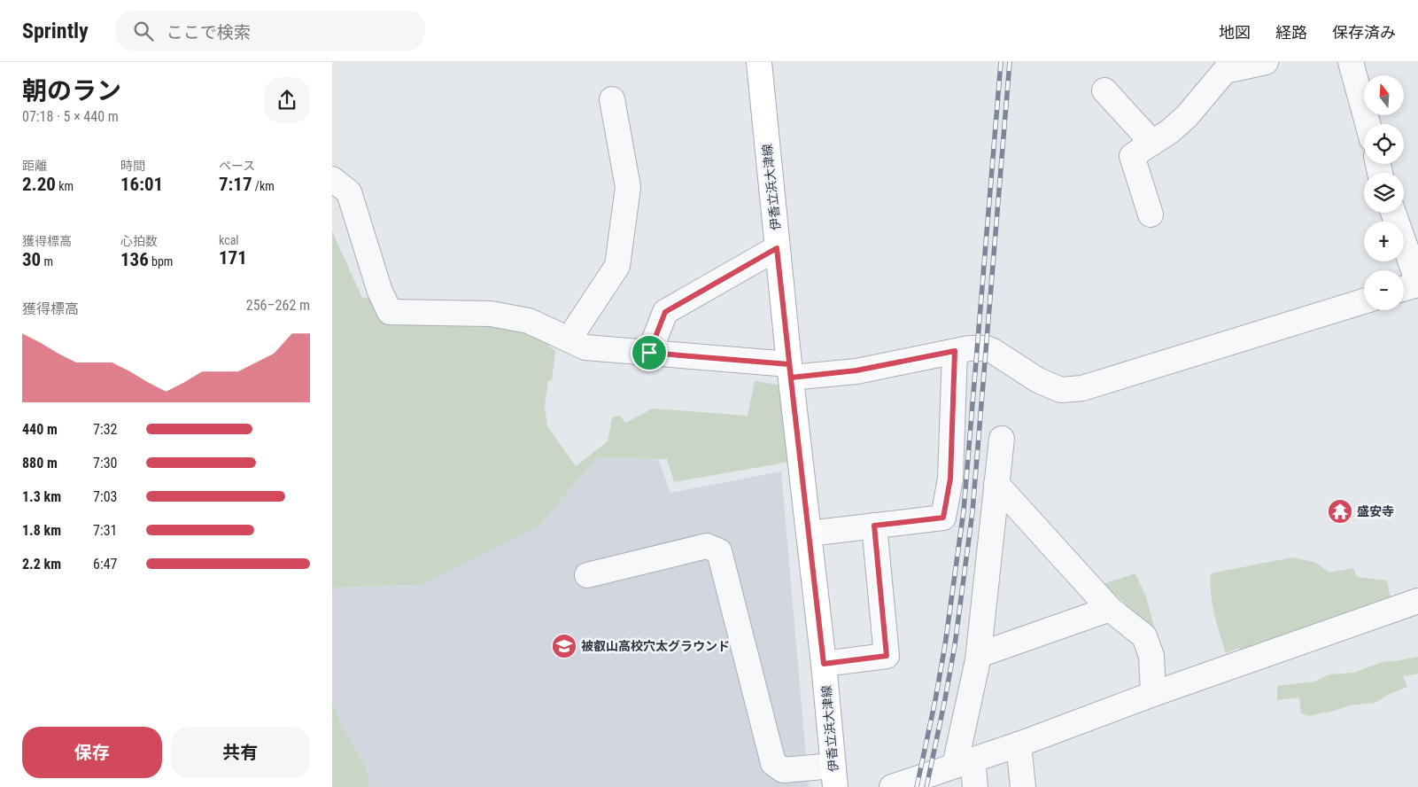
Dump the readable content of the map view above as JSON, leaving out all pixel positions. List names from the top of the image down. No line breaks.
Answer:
{"streets":{"main road":["伊香立浜大津線"]},"places":{"temple":["盛安寺"],"school or university":["被叡山高校穴太グラウンド"]},"north":"top","page":{"header":"Sprintly","search":"ここで検索","nav":["地図","経路","保存済み"],"heading":["朝のラン","07:18 · 5 × 440 m"],"map_buttons":["+","−"],"stats":[["距離","2.20 km"],["時間","16:01"],["ペース","7:17 /km"],["獲得標高","30 m"],["心拍数","136 bpm"],["kcal","171"]],"chart":["獲得標高","256–262 m"],"list":[{"name":"440 m","note":"7:32"},{"name":"880 m","note":"7:30"},{"name":"1.3 km","note":"7:03"},{"name":"1.8 km","note":"7:31"},{"name":"2.2 km","note":"6:47"}],"buttons":["保存","共有"]}}
